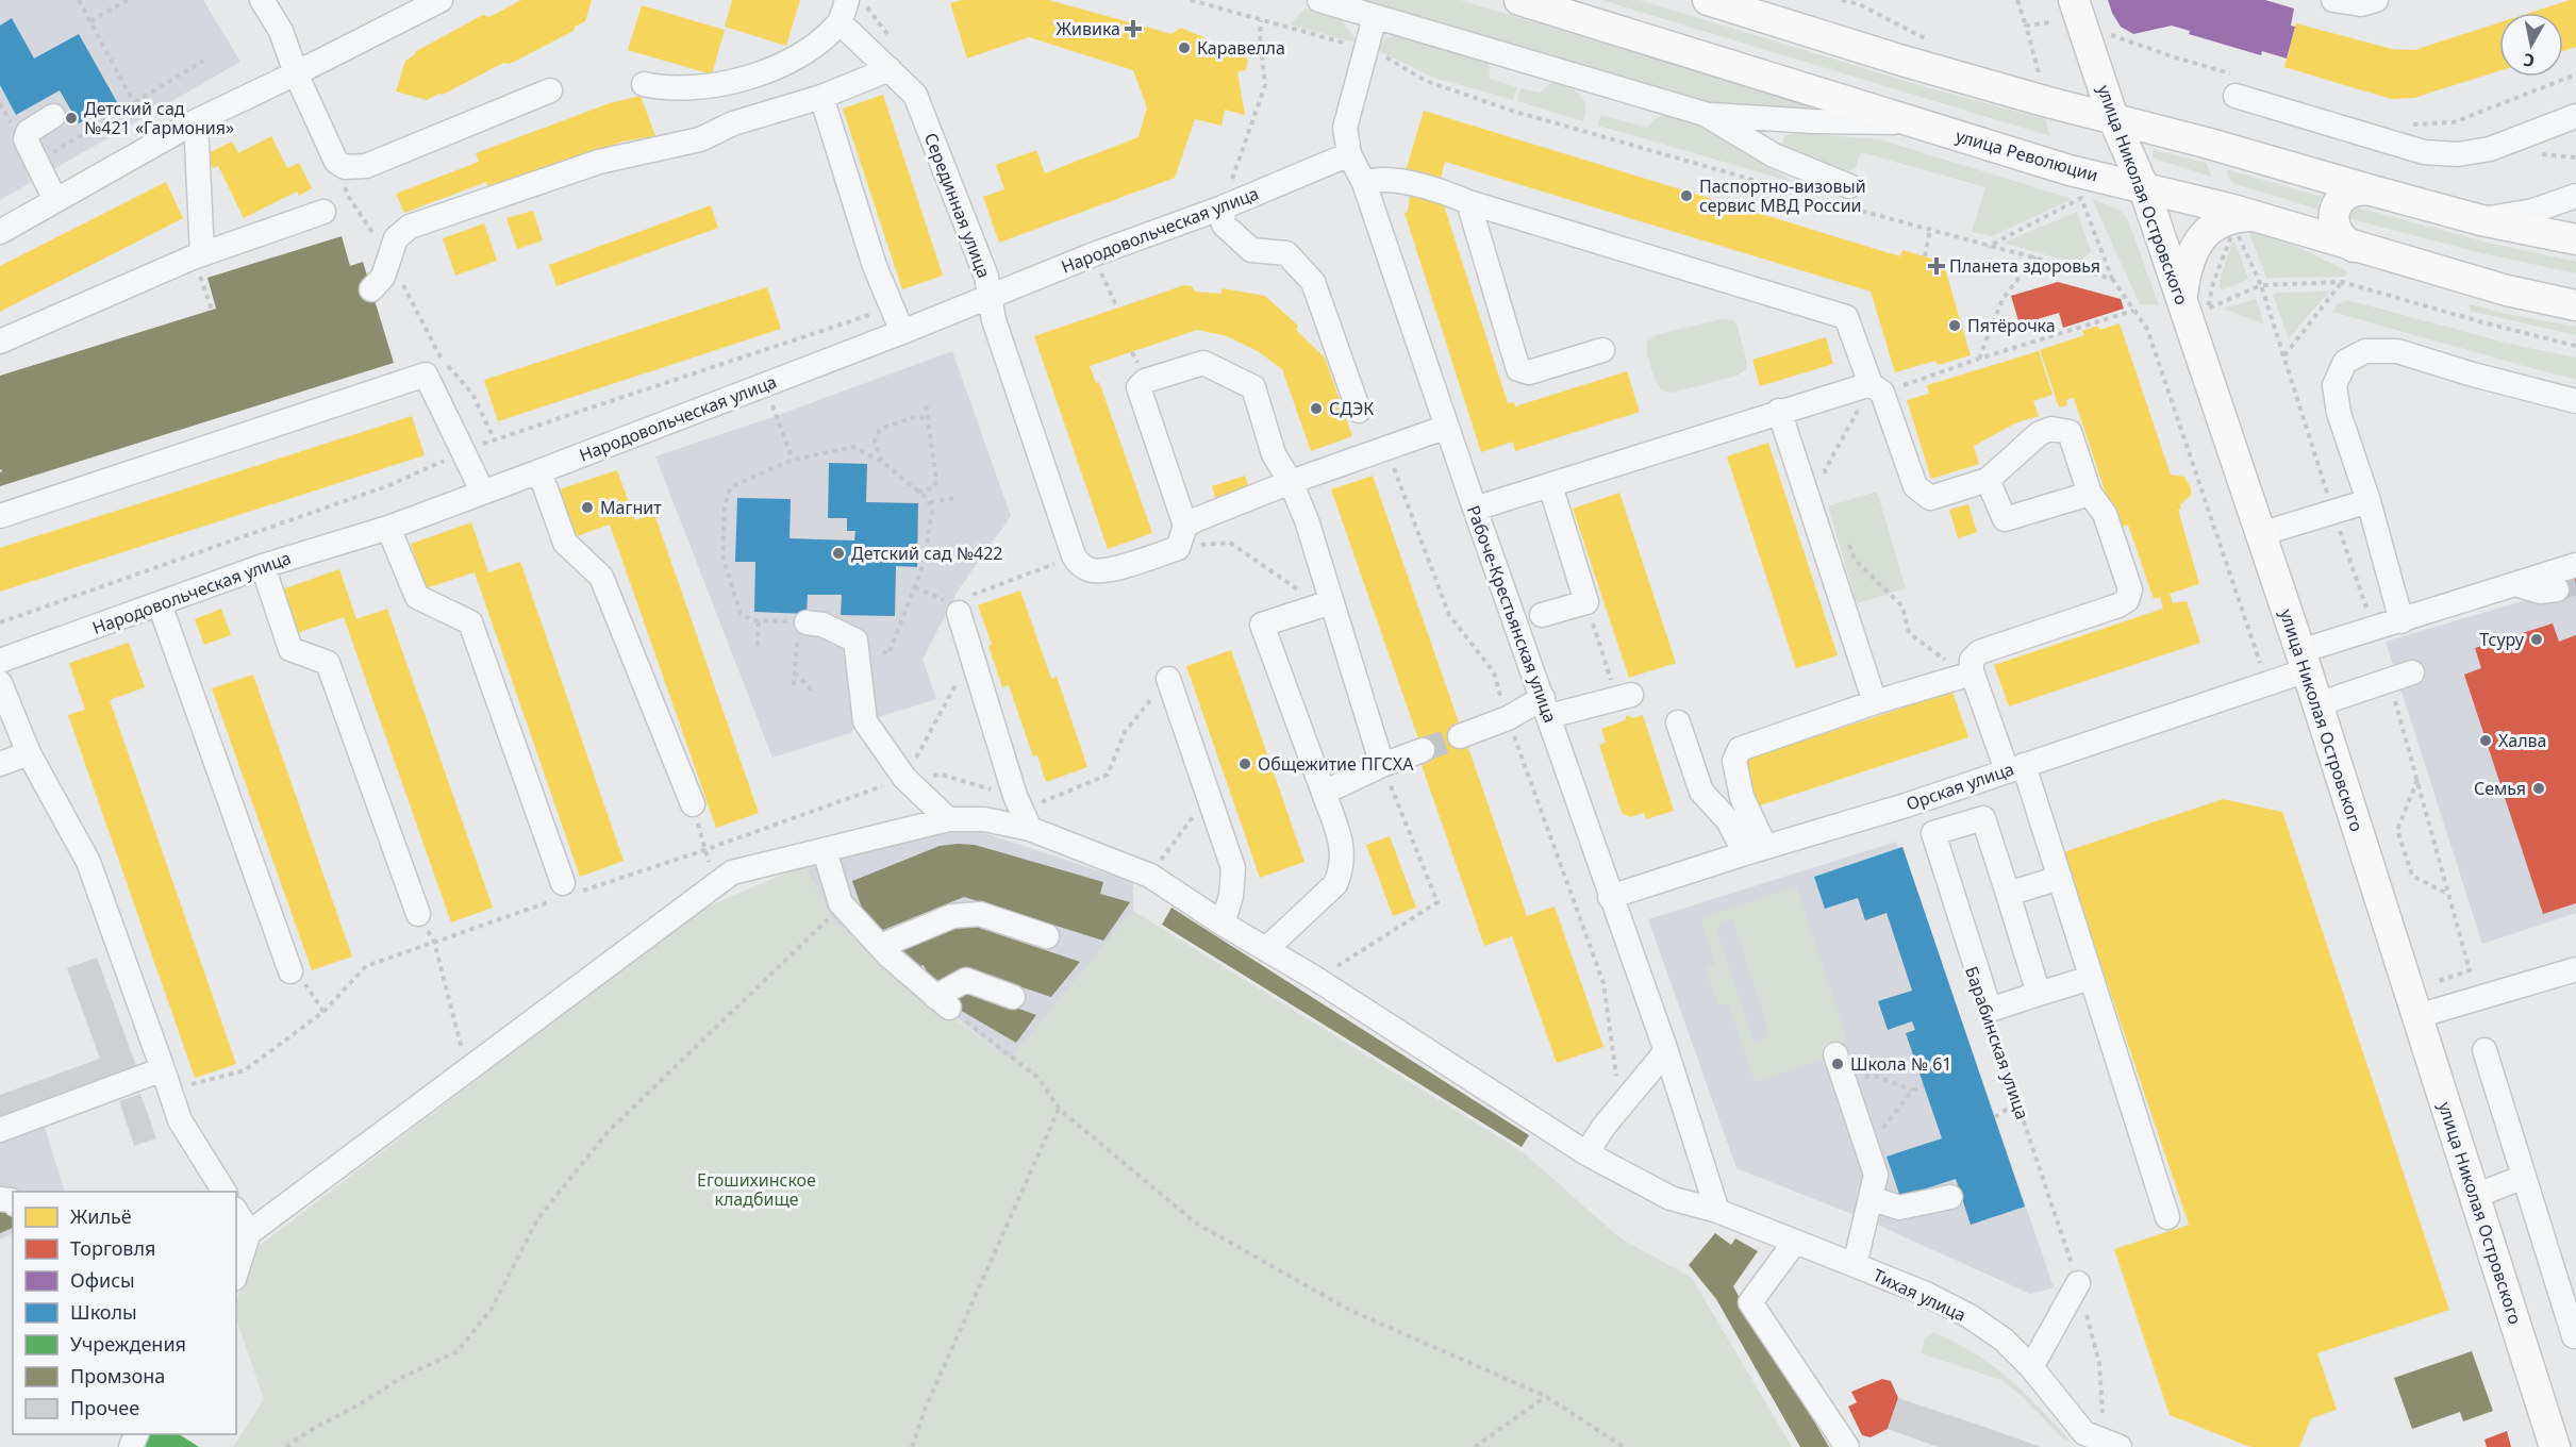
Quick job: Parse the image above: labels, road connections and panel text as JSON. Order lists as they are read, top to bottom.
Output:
{
  "streets": {
    "main road": ["улица Революции", "улица Николая Островского"],
    "street": [
      "Серединная улица",
      "Народовольческая улица",
      "Рабоче-Крестьянская улица",
      "Орская улица",
      "Тихая улица"
    ],
    "path": ["Барабинская улица"]
  },
  "crossings": [
    ["улица Революции", "улица Николая Островского"],
    ["улица Николая Островского", "Орская улица"],
    ["Серединная улица", "Народовольческая улица"],
    ["Народовольческая улица", "Рабоче-Крестьянская улица"],
    ["Рабоче-Крестьянская улица", "Орская улица"],
    ["Рабоче-Крестьянская улица", "Тихая улица"]
  ],
  "parks": ["Егошихинское кладбище"],
  "places": {
    "health": ["Живика", "Планета здоровья"],
    "other": [
      "Каравелла",
      "Детский сад №421 «Гармония»",
      "Паспортно-визовый сервис МВД России",
      "Пятёрочка",
      "СДЭК",
      "Магнит",
      "Детский сад №422",
      "Тсуру",
      "Халва",
      "Общежитие ПГСХА",
      "Семья",
      "Школа № 61"
    ]
  },
  "legend": [
    "Жильё",
    "Торговля",
    "Офисы",
    "Школы",
    "Учреждения",
    "Промзона",
    "Прочее"
  ],
  "north": "bottom"
}
